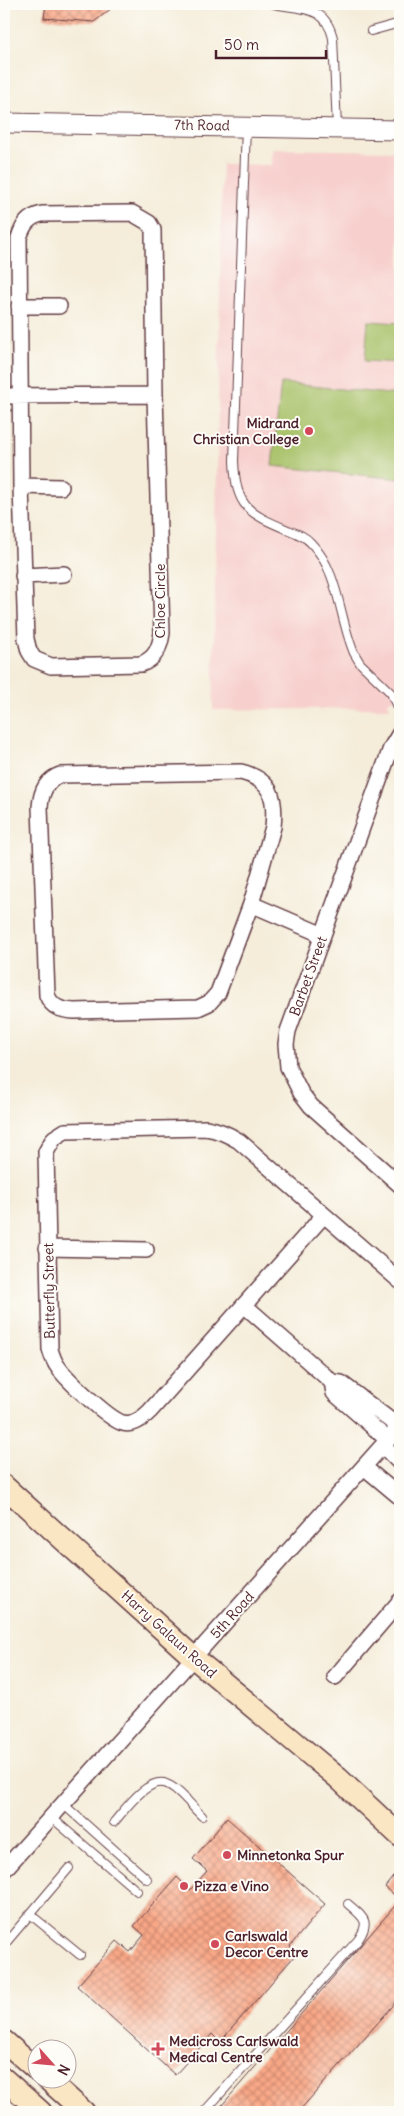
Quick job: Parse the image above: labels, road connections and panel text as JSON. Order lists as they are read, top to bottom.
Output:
{
  "streets": {
    "main road": ["Harry Galaun Road"],
    "street": [
      "7th Road",
      "Chloe Circle",
      "Barbet Street",
      "Butterfly Street",
      "5th Road"
    ]
  },
  "crossings": [
    ["5th Road", "Harry Galaun Road"]
  ],
  "places": {
    "other": [
      "Midrand Christian College",
      "Minnetonka Spur",
      "Pizza e Vino",
      "Carlswald Decor Centre"
    ],
    "health": ["Medicross Carlswald Medical Centre"]
  },
  "scale_bar": "50 m",
  "north": "bottom right"
}
